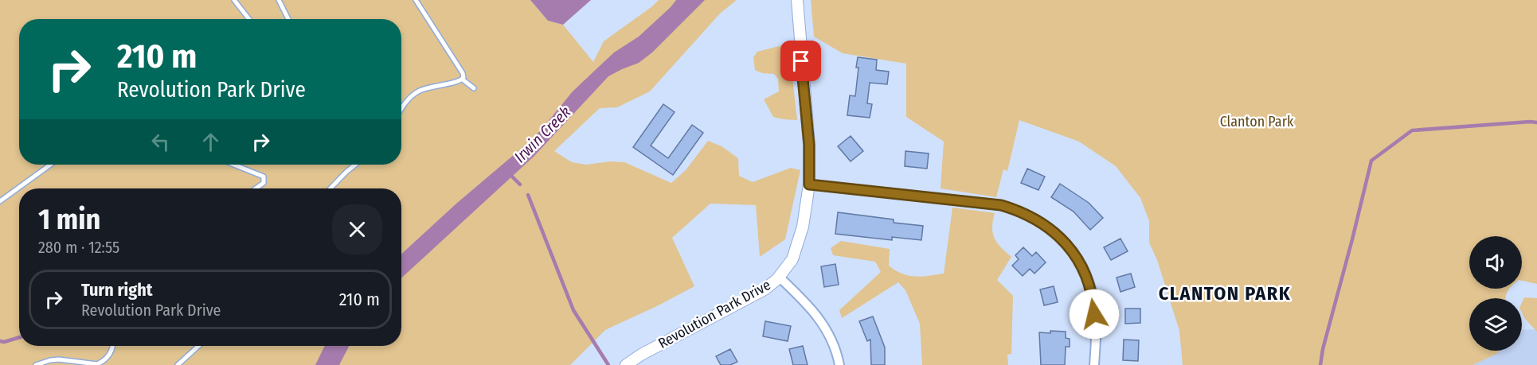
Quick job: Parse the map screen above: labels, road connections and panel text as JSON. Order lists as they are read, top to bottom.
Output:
{
  "streets": {
    "street": ["Revolution Park Drive"]
  },
  "districts": ["CLANTON PARK"],
  "water": ["Irwin Creek"],
  "parks": ["Clanton Park"],
  "page": {
    "turn": ["210 m", "Revolution Park Drive"],
    "heading": ["1 min", "280 m · 12:55"],
    "list": [
      {
        "name": "Turn right",
        "note": "Revolution Park Drive",
        "value": "210 m"
      }
    ]
  }
}
